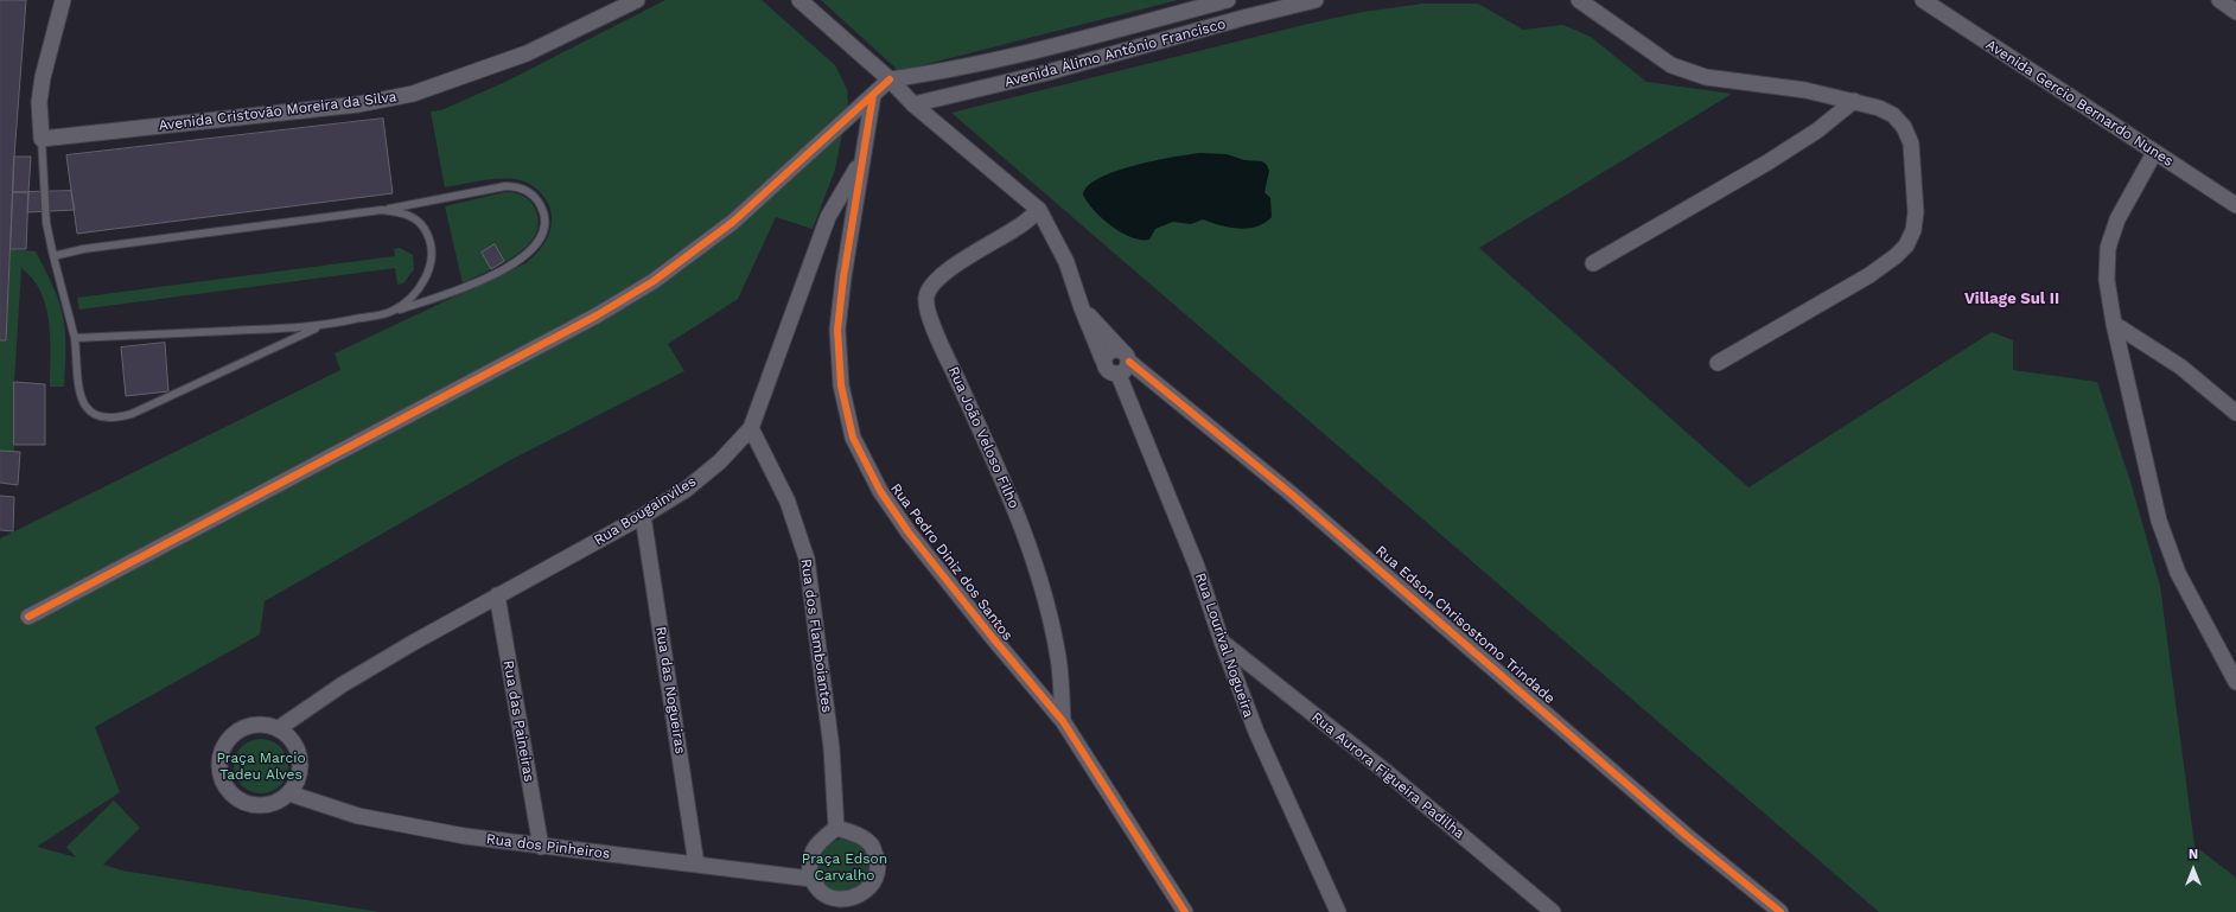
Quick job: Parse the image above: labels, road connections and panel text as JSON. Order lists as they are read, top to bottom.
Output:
{
  "streets": {
    "street": [
      "Avenida Álimo Antônio Francisco",
      "Avenida Gercio Bernardo Nunes",
      "Avenida Cristovão Moreira da Silva",
      "Rua João Veloso Filho",
      "Rua Bougainviles",
      "Rua Pedro Diniz dos Santos",
      "Rua Edson Chrisostomo Trindade",
      "Rua dos Flamboiantes",
      "Rua Lourival Nogueira",
      "Rua das Nogueiras",
      "Rua das Paineiras",
      "Rua Aurora Figueira Padilha",
      "Rua dos Pinheiros"
    ]
  },
  "crossings": [
    ["Rua João Veloso Filho", "Rua Pedro Diniz dos Santos"],
    ["Rua Bougainviles", "Rua Pedro Diniz dos Santos"],
    ["Rua Bougainviles", "Rua dos Flamboiantes"],
    ["Rua Bougainviles", "Rua das Nogueiras"],
    ["Rua Bougainviles", "Rua das Paineiras"],
    ["Rua Bougainviles", "Rua dos Pinheiros"],
    ["Rua Edson Chrisostomo Trindade", "Rua Lourival Nogueira"],
    ["Rua dos Flamboiantes", "Rua dos Pinheiros"],
    ["Rua Lourival Nogueira", "Rua Aurora Figueira Padilha"],
    ["Rua das Nogueiras", "Rua dos Pinheiros"],
    ["Rua das Paineiras", "Rua dos Pinheiros"]
  ],
  "districts": ["Village Sul II"],
  "parks": ["Praça Marcio Tadeu Alves", "Praça Edson Carvalho"],
  "north": "top"
}
